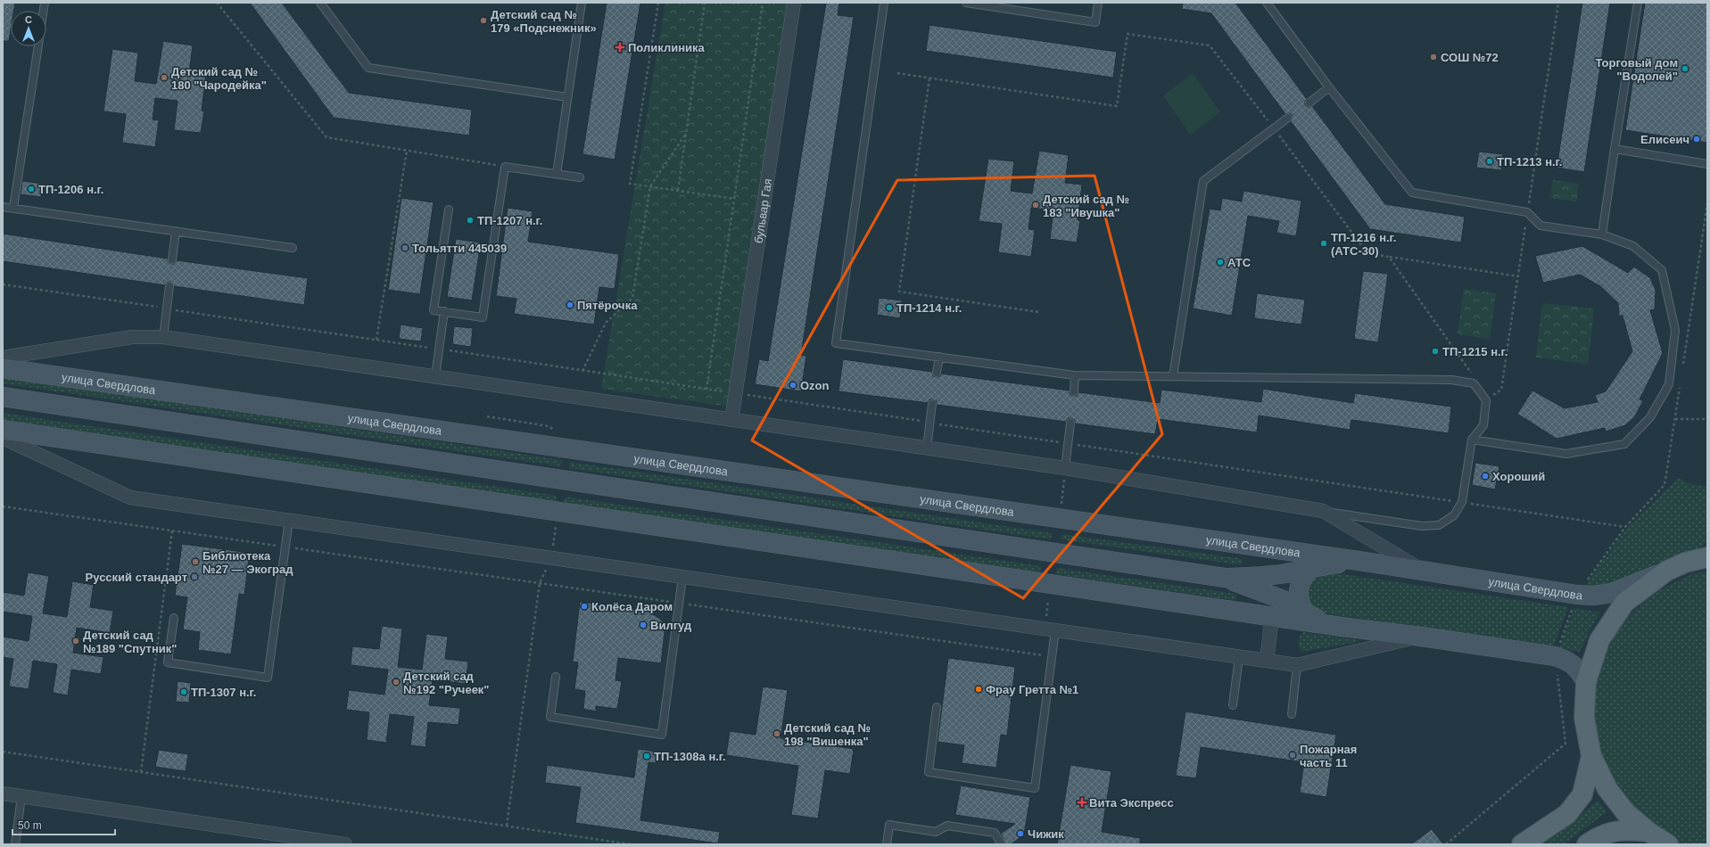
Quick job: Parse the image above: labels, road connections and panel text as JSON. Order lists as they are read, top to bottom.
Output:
{
  "streets": {
    "main road": ["улица Свердлова"],
    "street": ["бульвар Гая"]
  },
  "places": {
    "other": [
      "Детский сад № 179 «Подснежник»",
      "СОШ №72",
      "Торговый дом \"Водолей\"",
      "Детский сад № 180 \"Чародейка\"",
      "Елисеич",
      "ТП-1213 н.г.",
      "ТП-1206 н.г.",
      "Детский сад № 183 \"Ивушка\"",
      "ТП-1207 н.г.",
      "ТП-1216 н.г. (АТС-30)",
      "Тольятти 445039",
      "АТС",
      "Пятёрочка",
      "ТП-1214 н.г.",
      "ТП-1215 н.г.",
      "Ozon",
      "Хороший",
      "Библиотека №27 — Экоград",
      "Русский стандарт",
      "Колёса Даром",
      "Вилгуд",
      "Детский сад №189 \"Спутник\"",
      "Детский сад №192 \"Ручеек\"",
      "Фрау Гретта №1",
      "ТП-1307 н.г.",
      "Детский сад № 198 \"Вишенка\"",
      "Пожарная часть 11",
      "ТП-1308а н.г.",
      "Чижик"
    ],
    "health": ["Поликлиника", "Вита Экспресс"]
  },
  "scale_bar": "50 m",
  "north": "top"
}
